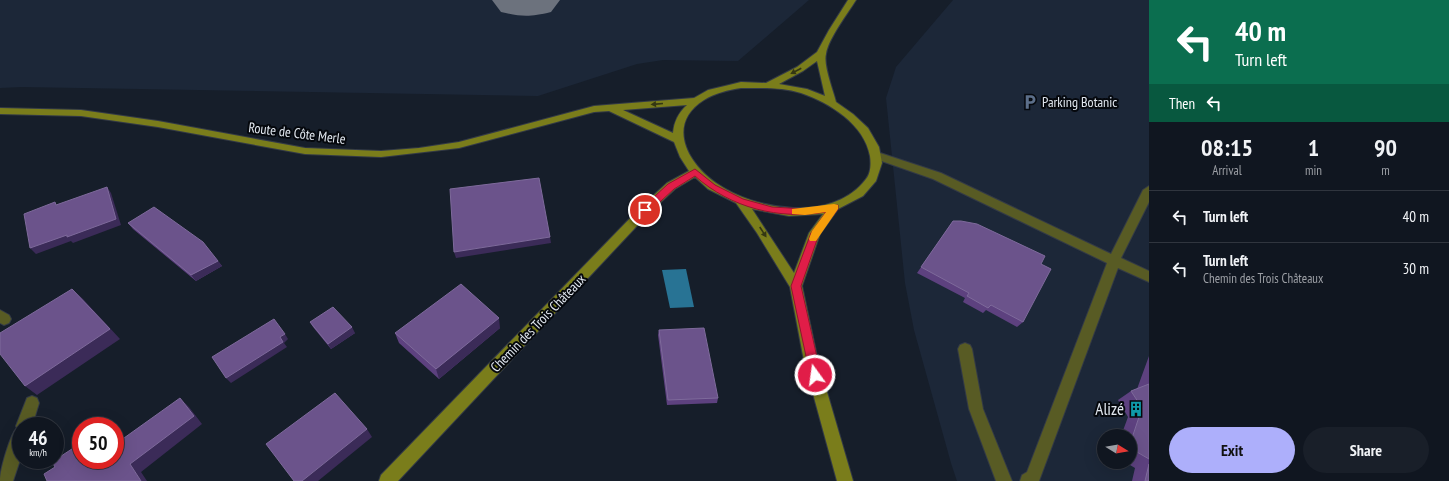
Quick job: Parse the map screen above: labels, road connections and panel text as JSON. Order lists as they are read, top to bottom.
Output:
{
  "streets": {
    "main road": ["Route de Côte Merle", "Chemin des Trois Châteaux"]
  },
  "places": {
    "parking": ["Parking Botanic"],
    "building": ["Alizé"]
  },
  "north": "right",
  "page": {
    "turn": ["40 m", "Turn left"],
    "then": "Then",
    "eta": [
      "08:15",
      "Arrival",
      "1",
      "min",
      "90",
      "m"
    ],
    "list": [
      {
        "name": "Turn left",
        "value": "40 m"
      },
      {
        "name": "Turn left",
        "note": "Chemin des Trois Châteaux",
        "value": "30 m"
      }
    ],
    "speed": "46 km/h",
    "limit": "50",
    "buttons": ["Exit", "Share"]
  }
}
